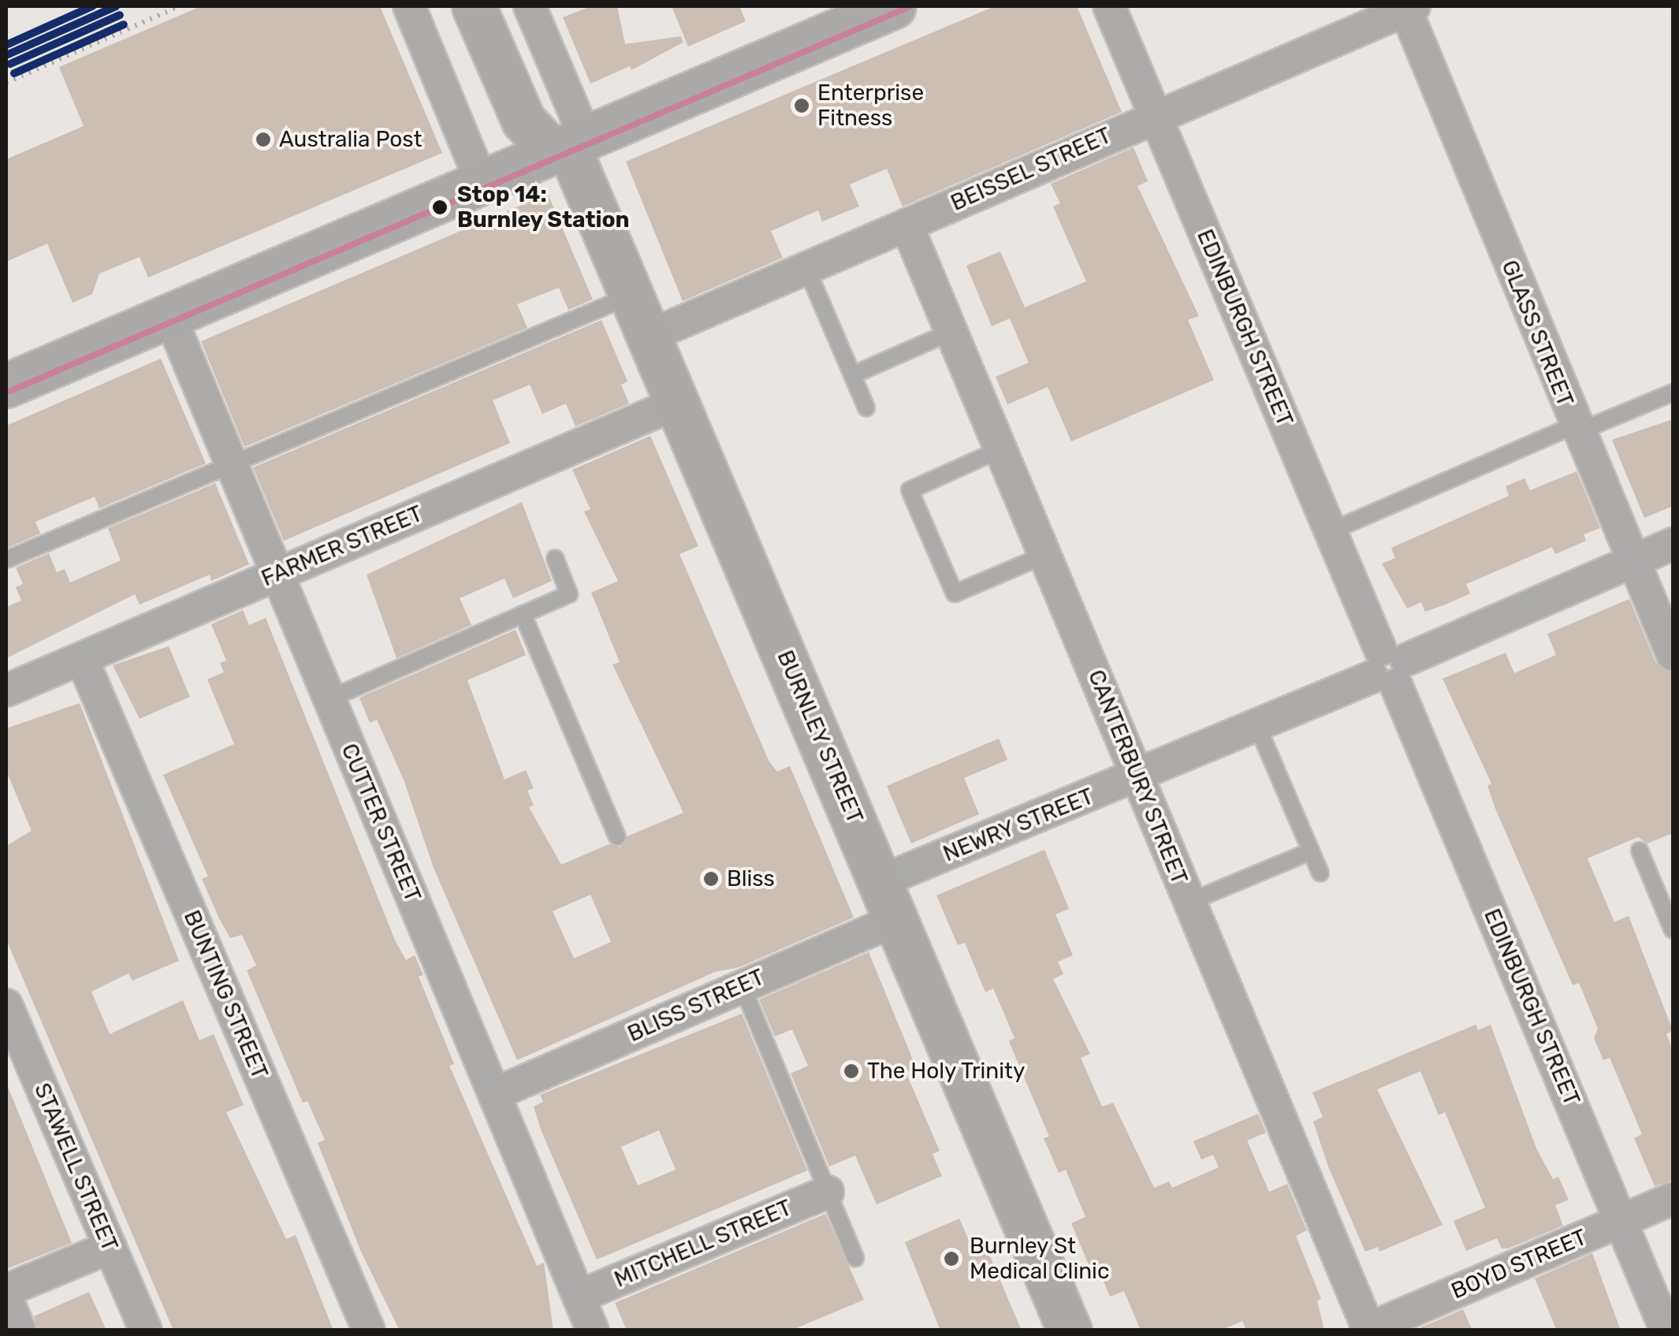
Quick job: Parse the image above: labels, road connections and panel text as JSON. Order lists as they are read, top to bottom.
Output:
{
  "streets": {
    "main road": ["BURNLEY STREET"],
    "street": [
      "BEISSEL STREET",
      "EDINBURGH STREET",
      "GLASS STREET",
      "FARMER STREET",
      "CANTERBURY STREET",
      "CUTTER STREET",
      "NEWRY STREET",
      "BUNTING STREET",
      "BLISS STREET",
      "STAWELL STREET",
      "MITCHELL STREET",
      "BOYD STREET"
    ]
  },
  "crossings": [
    ["BEISSEL STREET", "EDINBURGH STREET"],
    ["BEISSEL STREET", "GLASS STREET"],
    ["BEISSEL STREET", "BURNLEY STREET"],
    ["BEISSEL STREET", "CANTERBURY STREET"],
    ["EDINBURGH STREET", "NEWRY STREET"],
    ["EDINBURGH STREET", "BOYD STREET"],
    ["GLASS STREET", "NEWRY STREET"],
    ["FARMER STREET", "BURNLEY STREET"],
    ["FARMER STREET", "CUTTER STREET"],
    ["FARMER STREET", "BUNTING STREET"],
    ["BURNLEY STREET", "NEWRY STREET"],
    ["BURNLEY STREET", "BLISS STREET"],
    ["CANTERBURY STREET", "NEWRY STREET"],
    ["CANTERBURY STREET", "BOYD STREET"],
    ["CUTTER STREET", "BLISS STREET"],
    ["CUTTER STREET", "MITCHELL STREET"],
    ["NEWRY STREET", "BLISS STREET"]
  ],
  "places": [
    "Enterprise Fitness",
    "Australia Post",
    "Stop 14: Burnley Station",
    "Bliss",
    "The Holy Trinity",
    "Burnley St Medical Clinic"
  ]
}
